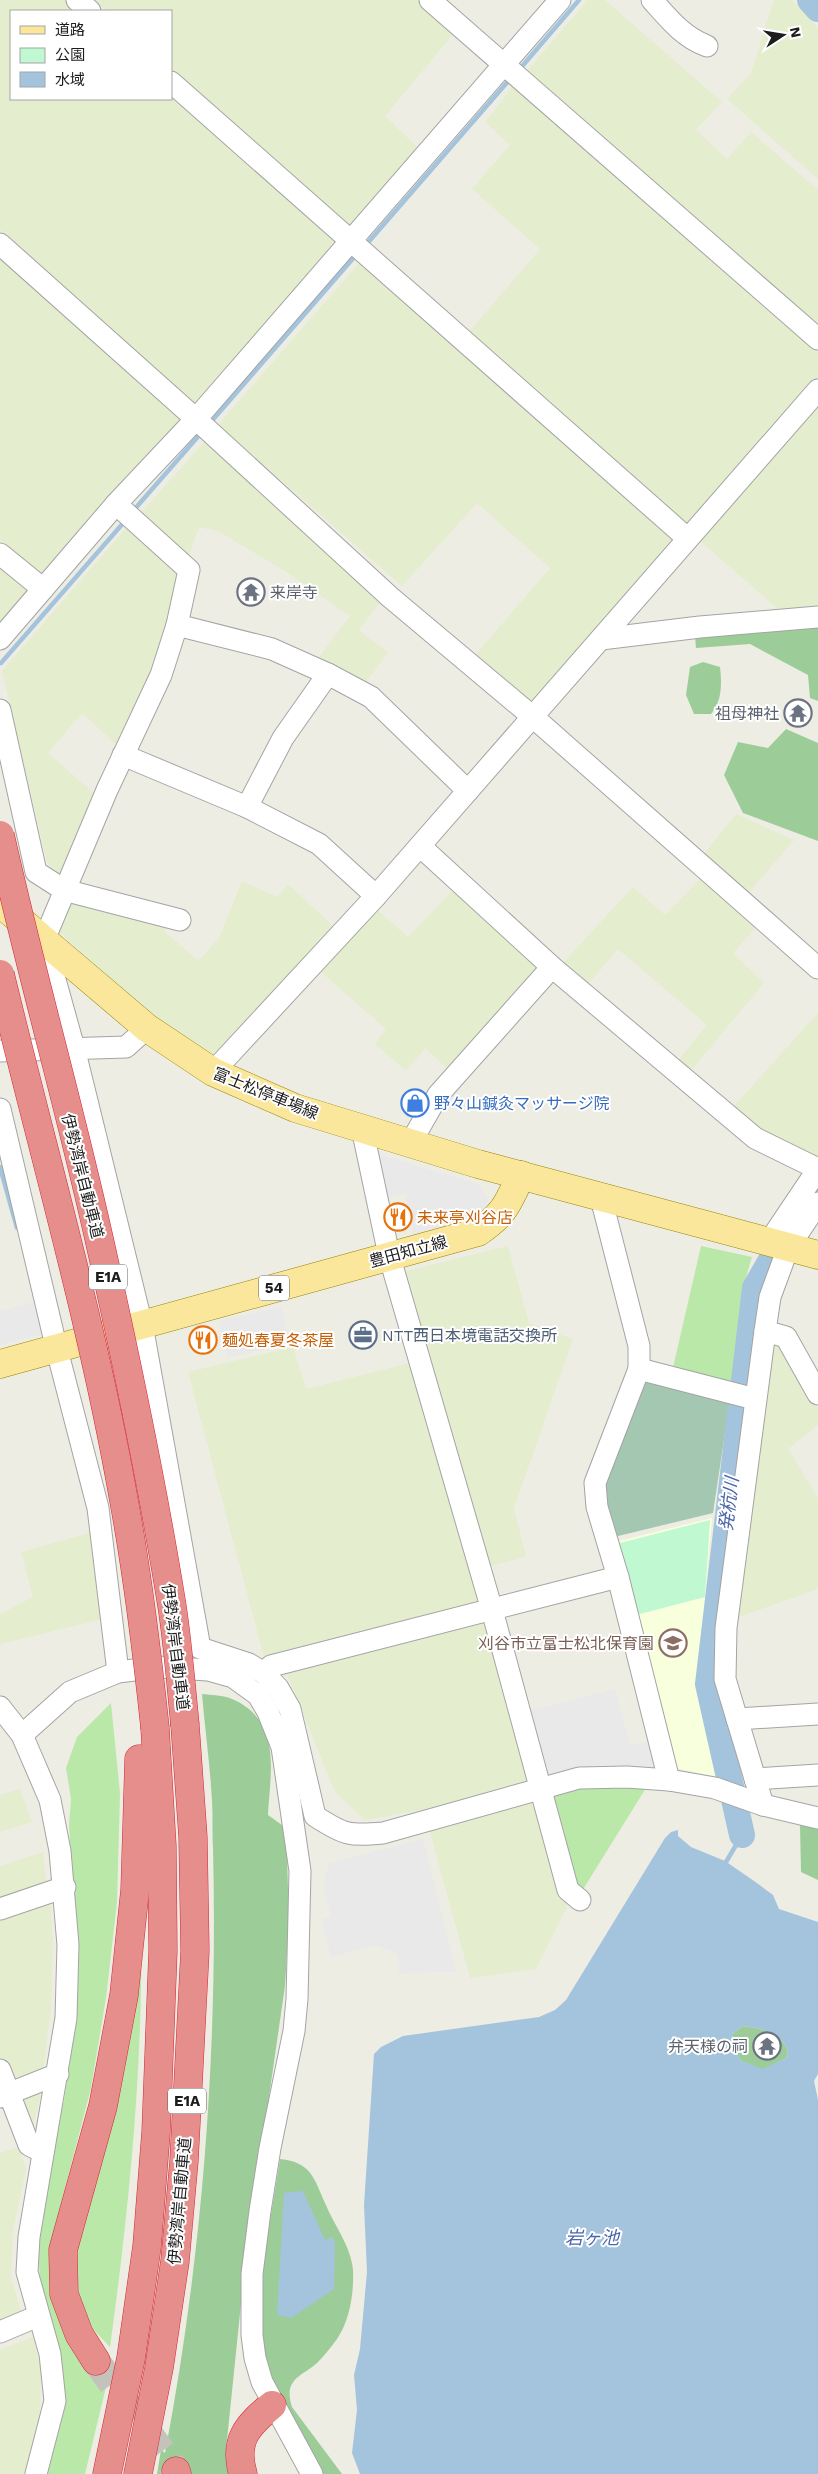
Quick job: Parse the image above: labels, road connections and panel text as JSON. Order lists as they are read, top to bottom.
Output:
{
  "streets": {
    "highway": ["伊勢湾岸自動車道", "E1A"],
    "main road": ["富士松停車場線", "豊田知立線", "54"]
  },
  "crossings": [
    ["富士松停車場線", "豊田知立線"]
  ],
  "water": ["発杭川", "岩ヶ池"],
  "places": {
    "temple": ["来岸寺", "祖母神社", "弁天様の祠"],
    "shop": ["野々山鍼灸マッサージ院"],
    "restaurant": ["未来亭刈谷店", "麺処春夏冬茶屋"],
    "office": ["NTT西日本境電話交換所"],
    "school or university": ["刈谷市立富士松北保育園"]
  },
  "legend": ["道路", "公園", "水域"],
  "north": "right"
}
